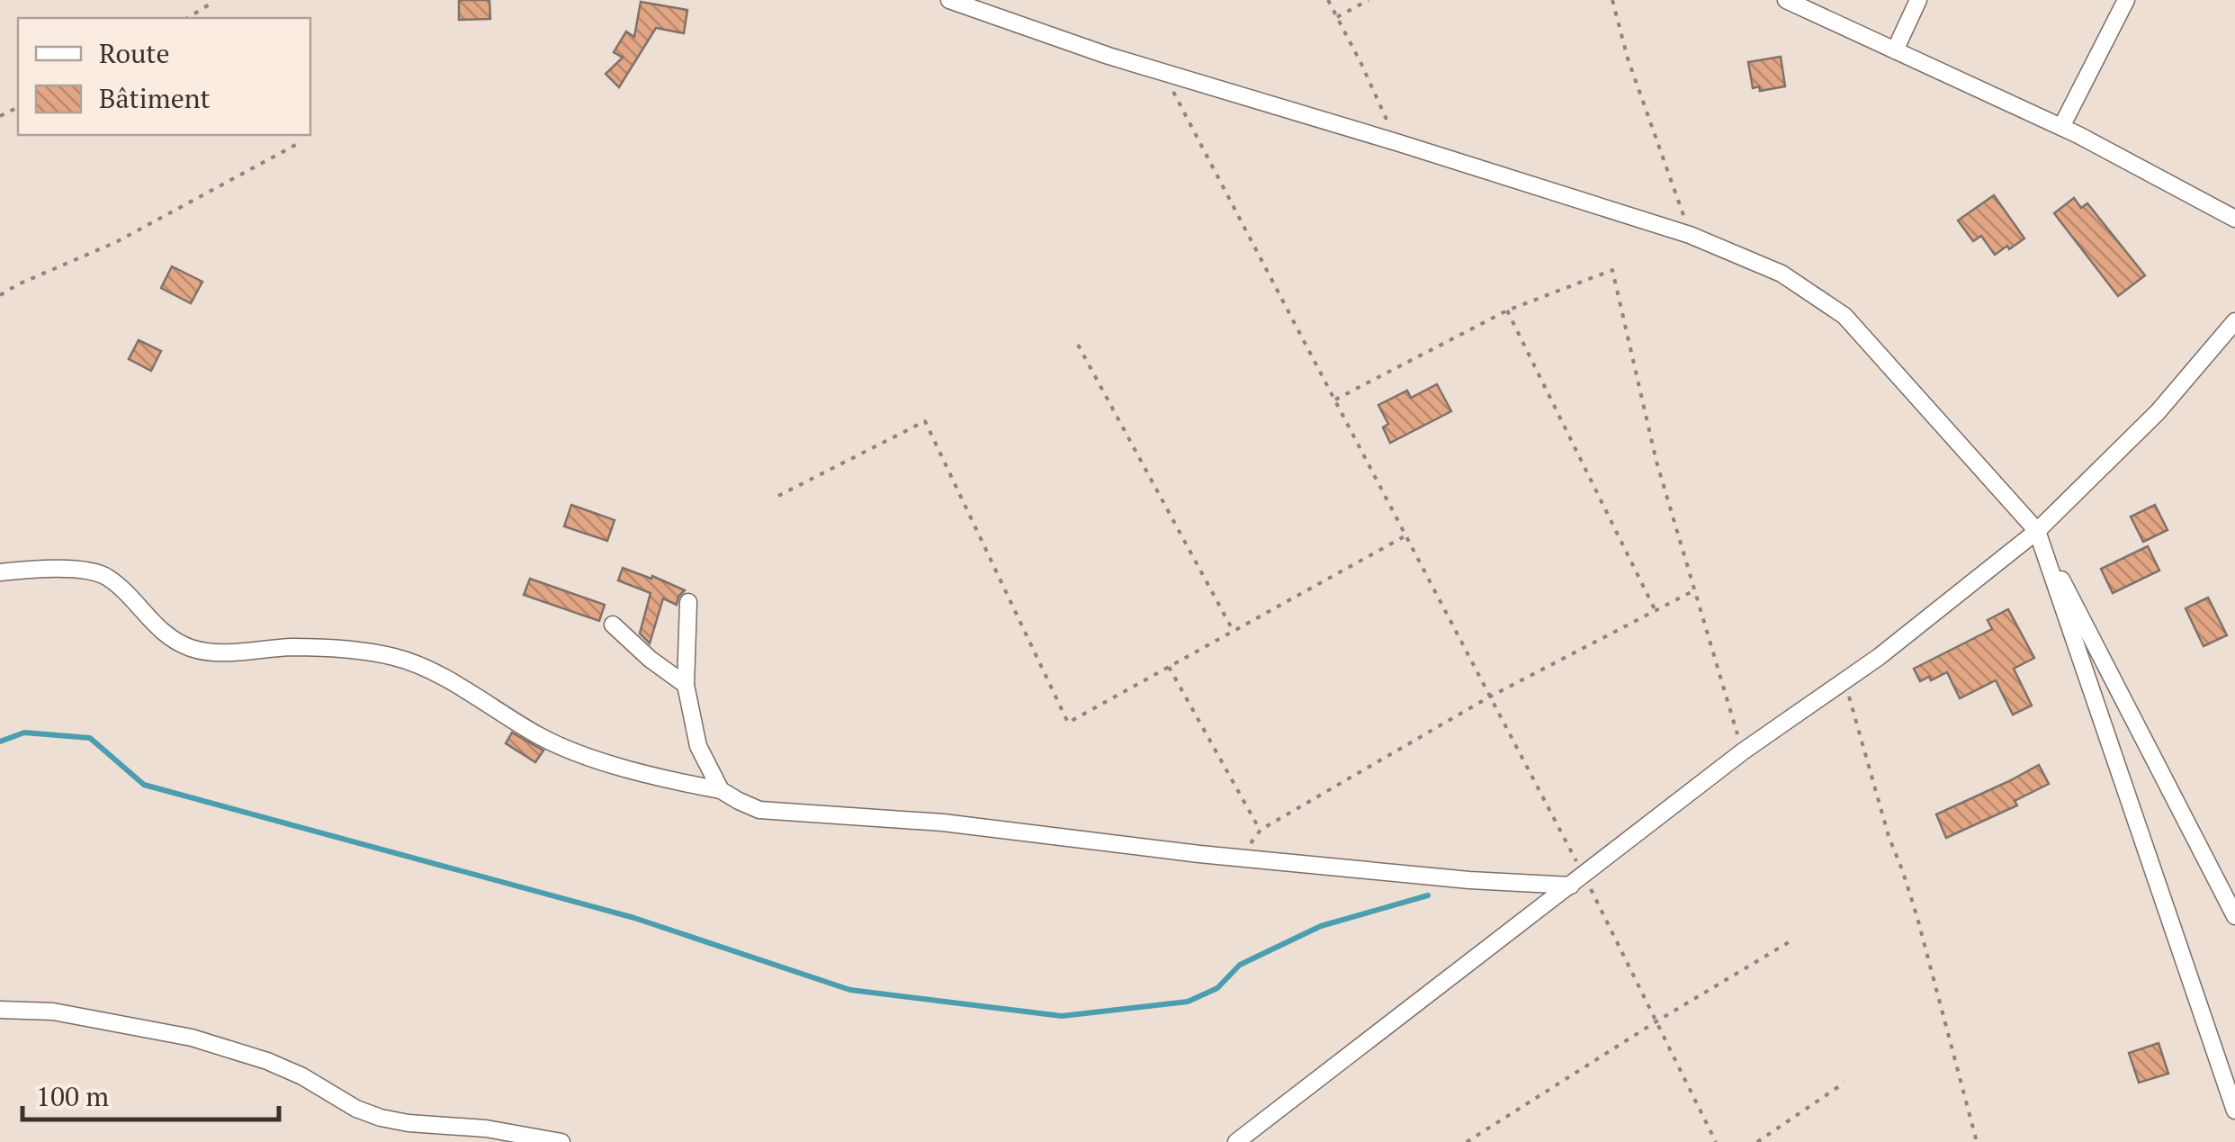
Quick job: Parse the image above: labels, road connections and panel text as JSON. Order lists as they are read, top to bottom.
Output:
{
  "legend": ["Route", "Bâtiment"],
  "scale_bar": "100 m"
}
